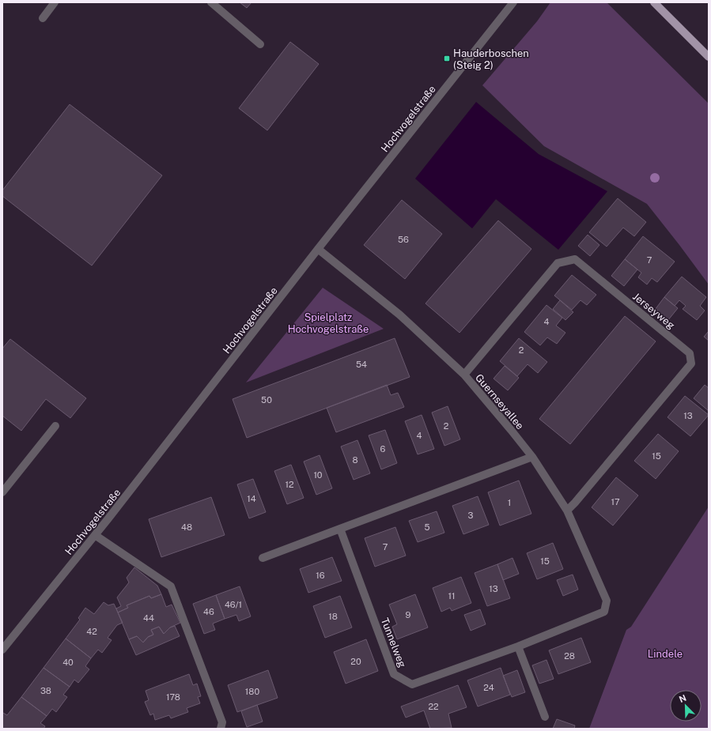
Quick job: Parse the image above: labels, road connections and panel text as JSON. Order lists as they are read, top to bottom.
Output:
{
  "streets": {
    "street": [
      "Hochvogelstraße",
      "Jerseyweg",
      "Guernseyallee",
      "Tunnelweg"
    ]
  },
  "crossings": [
    ["Hochvogelstraße", "Guernseyallee"],
    ["Jerseyweg", "Guernseyallee"],
    ["Guernseyallee", "Tunnelweg"]
  ],
  "parks": ["Spielplatz Hochvogelstraße", "Lindele"],
  "places": {
    "transit": ["Hauderboschen (Steig 2)"]
  },
  "house_numbers": [
    "56",
    "7",
    "4",
    "2",
    "54",
    "50",
    "13",
    "2",
    "4",
    "6",
    "15",
    "8",
    "10",
    "12",
    "14",
    "17",
    "1",
    "3",
    "48",
    "5",
    "7",
    "15",
    "16",
    "13",
    "11",
    "46/1",
    "46",
    "9",
    "18",
    "44",
    "42",
    "28",
    "20",
    "40",
    "24",
    "38",
    "180",
    "178",
    "22"
  ],
  "north": "top left"
}
